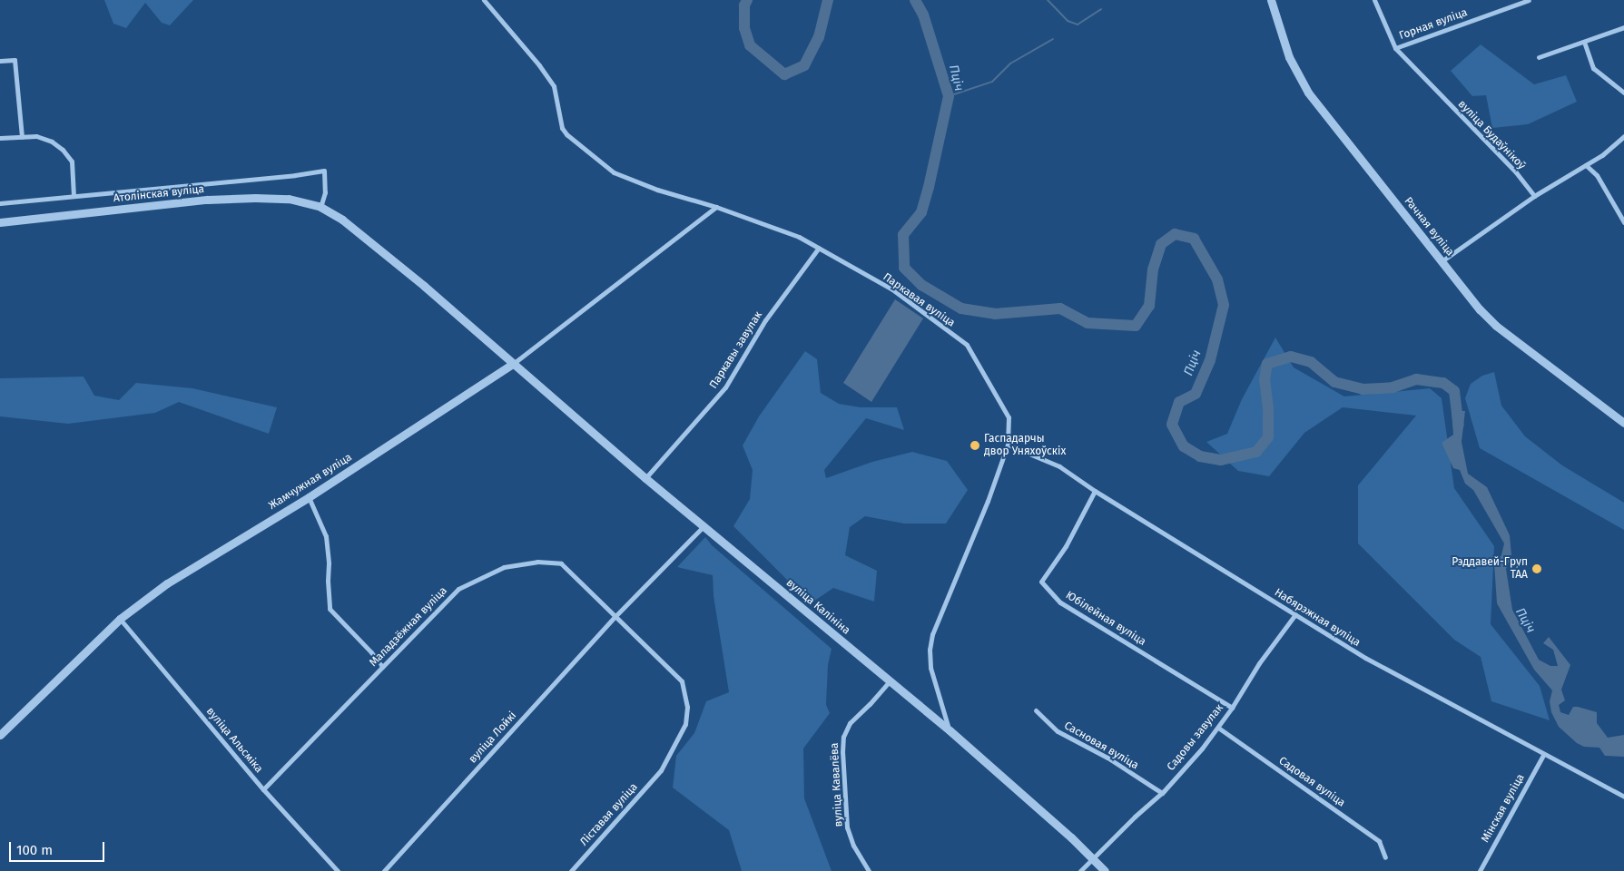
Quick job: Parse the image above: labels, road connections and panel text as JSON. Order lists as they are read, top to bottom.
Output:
{
  "streets": {
    "street": [
      "Горная вуліца",
      "вуліца Будаўнікоў",
      "Атолінская вуліца",
      "Рачная вуліца",
      "Паркавая вуліца",
      "Паркавы завулак",
      "Жамчужная вуліца",
      "вуліца Калініна",
      "Набярэжная вуліца",
      "Юбілейная вуліца",
      "Маладзёжная вуліца",
      "вуліца Лойкі",
      "Садовы завулак",
      "вуліца Альсміка",
      "Сасновая вуліца",
      "Садовая вуліца",
      "вуліца Кавалёва",
      "Мінская вуліца",
      "Ліставая вуліца"
    ]
  },
  "crossings": [
    ["Горная вуліца", "вуліца Будаўнікоў"],
    ["Атолінская вуліца", "Жамчужная вуліца"],
    ["Атолінская вуліца", "вуліца Калініна"],
    ["Паркавая вуліца", "Паркавы завулак"],
    ["Паркавая вуліца", "вуліца Калініна"],
    ["Паркавая вуліца", "Набярэжная вуліца"],
    ["Паркавы завулак", "вуліца Калініна"],
    ["Жамчужная вуліца", "вуліца Калініна"],
    ["Жамчужная вуліца", "вуліца Альсміка"],
    ["вуліца Калініна", "вуліца Лойкі"],
    ["вуліца Калініна", "Садовы завулак"],
    ["вуліца Калініна", "вуліца Кавалёва"],
    ["Набярэжная вуліца", "Юбілейная вуліца"],
    ["Набярэжная вуліца", "Садовы завулак"],
    ["Набярэжная вуліца", "Мінская вуліца"],
    ["Юбілейная вуліца", "Садовы завулак"],
    ["Маладзёжная вуліца", "вуліца Лойкі"],
    ["Маладзёжная вуліца", "вуліца Альсміка"],
    ["Маладзёжная вуліца", "Ліставая вуліца"],
    ["вуліца Лойкі", "Ліставая вуліца"],
    ["Садовы завулак", "Сасновая вуліца"],
    ["Садовы завулак", "Садовая вуліца"]
  ],
  "water": ["Пціч"],
  "places": ["Гаспадарчы двор Уняхоўскіх", "Рэддавей-Груп ТАА"],
  "scale_bar": "100 m"
}
